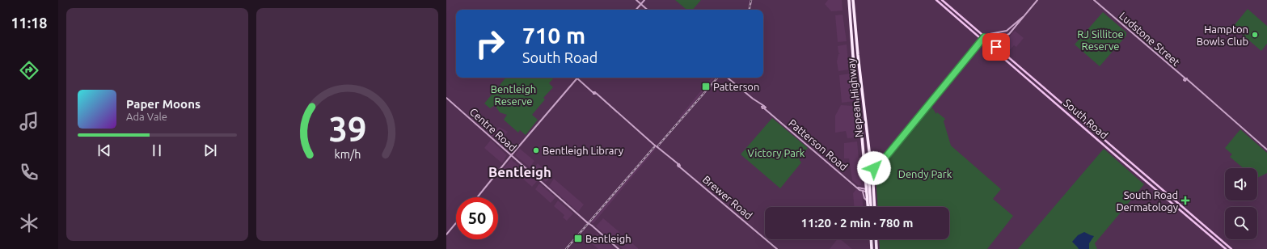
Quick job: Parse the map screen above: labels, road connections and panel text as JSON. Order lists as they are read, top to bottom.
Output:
{
  "streets": {
    "highway": ["Nepean Highway"],
    "main road": [
      "Ludstone Street",
      "South Road",
      "Centre Road",
      "Patterson Road",
      "Brewer Road"
    ]
  },
  "crossings": [
    ["Nepean Highway", "Patterson Road"]
  ],
  "districts": ["Bentleigh"],
  "parks": [
    "RJ Sillitoe Reserve",
    "Bentleigh Reserve",
    "Victory Park",
    "Dendy Park"
  ],
  "places": {
    "other": ["Hampton Bowls Club", "Bentleigh Library"],
    "transit": ["Patterson", "Bentleigh"],
    "health": ["South Road Dermatology"]
  },
  "page": {
    "tabs": "11:18",
    "turn": ["710 m", "South Road"],
    "song": ["Paper Moons", "Ada Vale"],
    "limit": "50",
    "trip": "11:20 · 2 min · 780 m",
    "gauge": ["39", "km/h"]
  }
}
